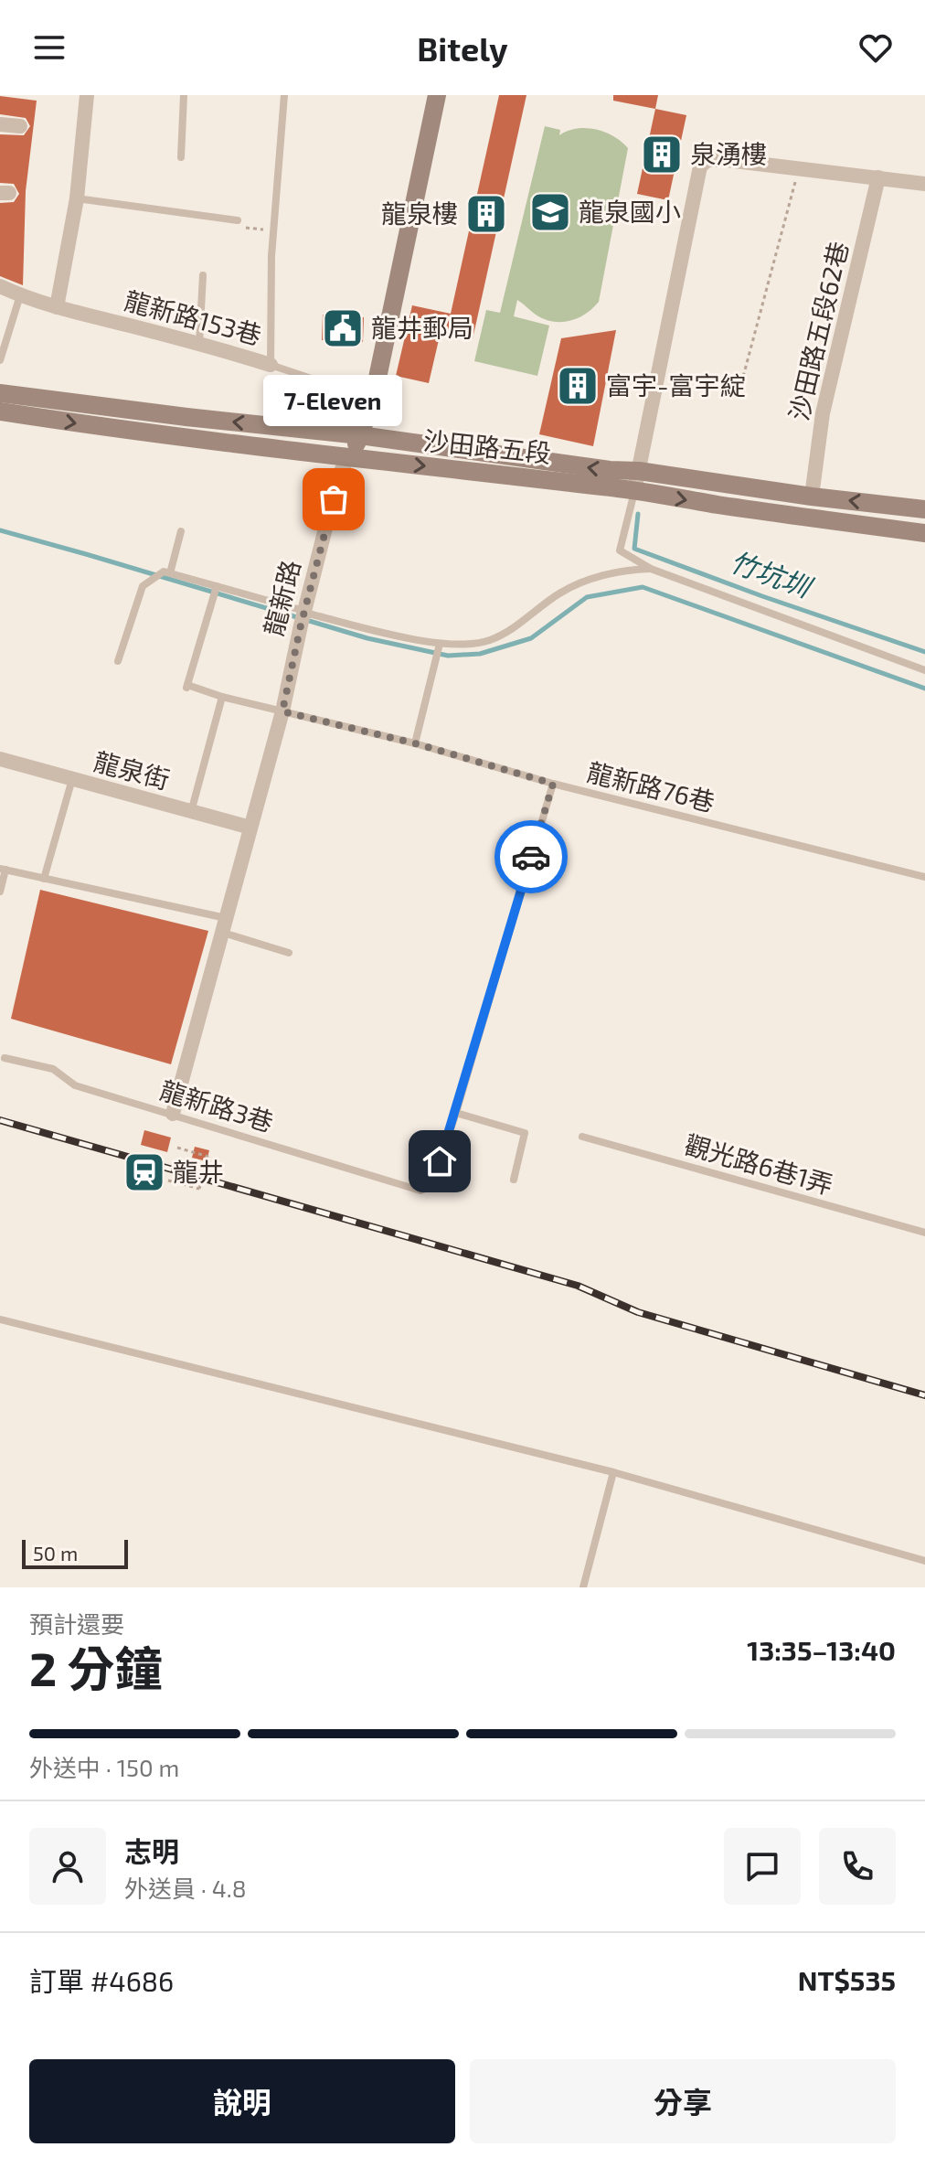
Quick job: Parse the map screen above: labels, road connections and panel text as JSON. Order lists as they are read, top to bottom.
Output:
{
  "streets": {
    "street": [
      "龍新路153巷",
      "沙田路五段62巷",
      "沙田路五段",
      "龍新路",
      "龍泉街"
    ],
    "lane": ["龍新路76巷", "龍新路3巷", "觀光路6巷1弄"]
  },
  "crossings": [
    ["龍新路153巷", "龍新路"],
    ["沙田路五段62巷", "沙田路五段"],
    ["沙田路五段", "龍新路"],
    ["龍新路", "龍泉街"],
    ["龍新路", "龍新路76巷"],
    ["龍新路", "龍新路3巷"]
  ],
  "water": ["竹坑圳"],
  "places": {
    "building": ["泉湧樓", "龍泉樓", "富宇-富宇綻"],
    "school or university": ["龍泉國小"],
    "public building": ["龍井郵局"],
    "other": ["7-Eleven"],
    "station": ["龍井"]
  },
  "scale_bar": "50 m",
  "page": {
    "header": "Bitely",
    "bubble": "7-Eleven",
    "scale": "50 m",
    "heading": ["2 分鐘", "預計還要", "13:35–13:40"],
    "panel": [
      "志明",
      "外送員 · 4.8",
      "訂單 #4686",
      "NT$535"
    ],
    "bar": "外送中 · 150 m",
    "buttons": ["說明", "分享"]
  }
}
